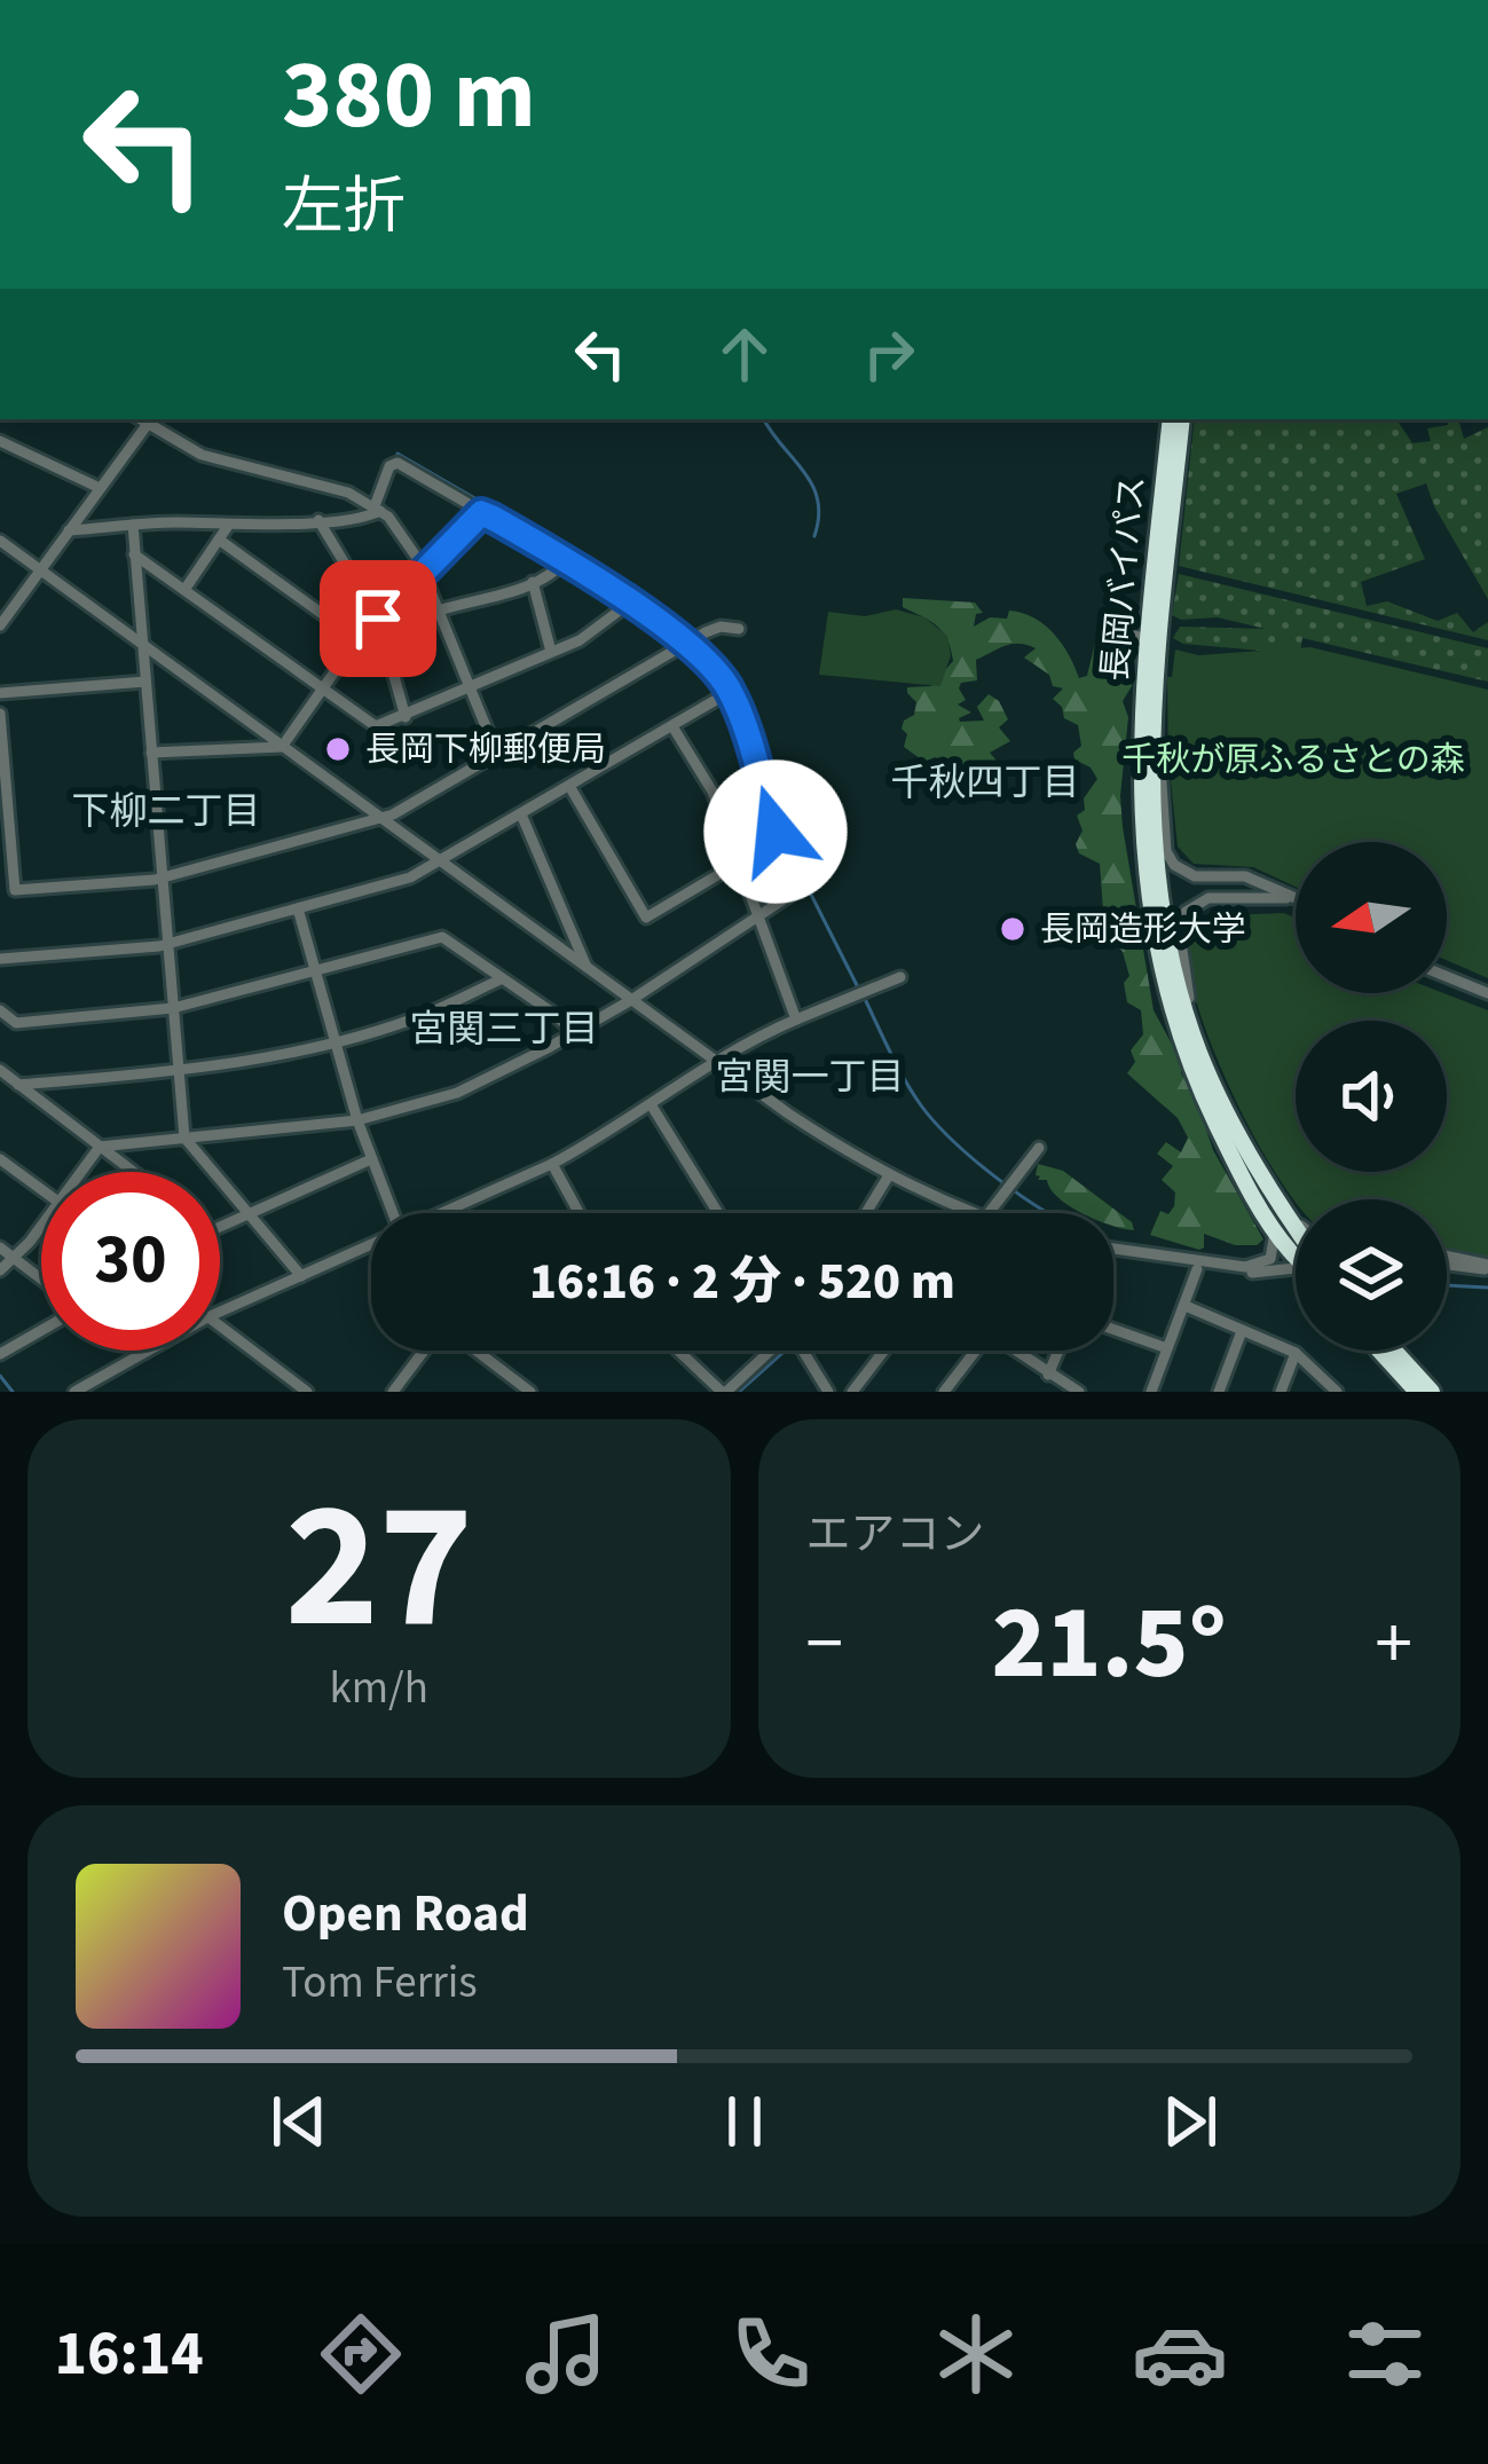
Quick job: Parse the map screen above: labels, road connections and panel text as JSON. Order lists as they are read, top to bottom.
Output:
{
  "streets": {
    "highway": ["長岡バイパス"]
  },
  "districts": [
    "千秋四丁目",
    "下柳二丁目",
    "宮関三丁目",
    "宮関一丁目"
  ],
  "parks": ["千秋が原ふるさとの森"],
  "places": ["長岡下柳郵便局", "長岡造形大学"],
  "north": "left",
  "page": {
    "turn": ["380 m", "左折"],
    "limit": "30",
    "trip": "16:16 · 2 分 · 520 m",
    "tile": [
      ["27", "km/h"],
      "エアコン"
    ],
    "heat": ["−", "21.5°", "+"],
    "song": ["Open Road", "Tom Ferris"],
    "tabs": "16:14"
  }
}
